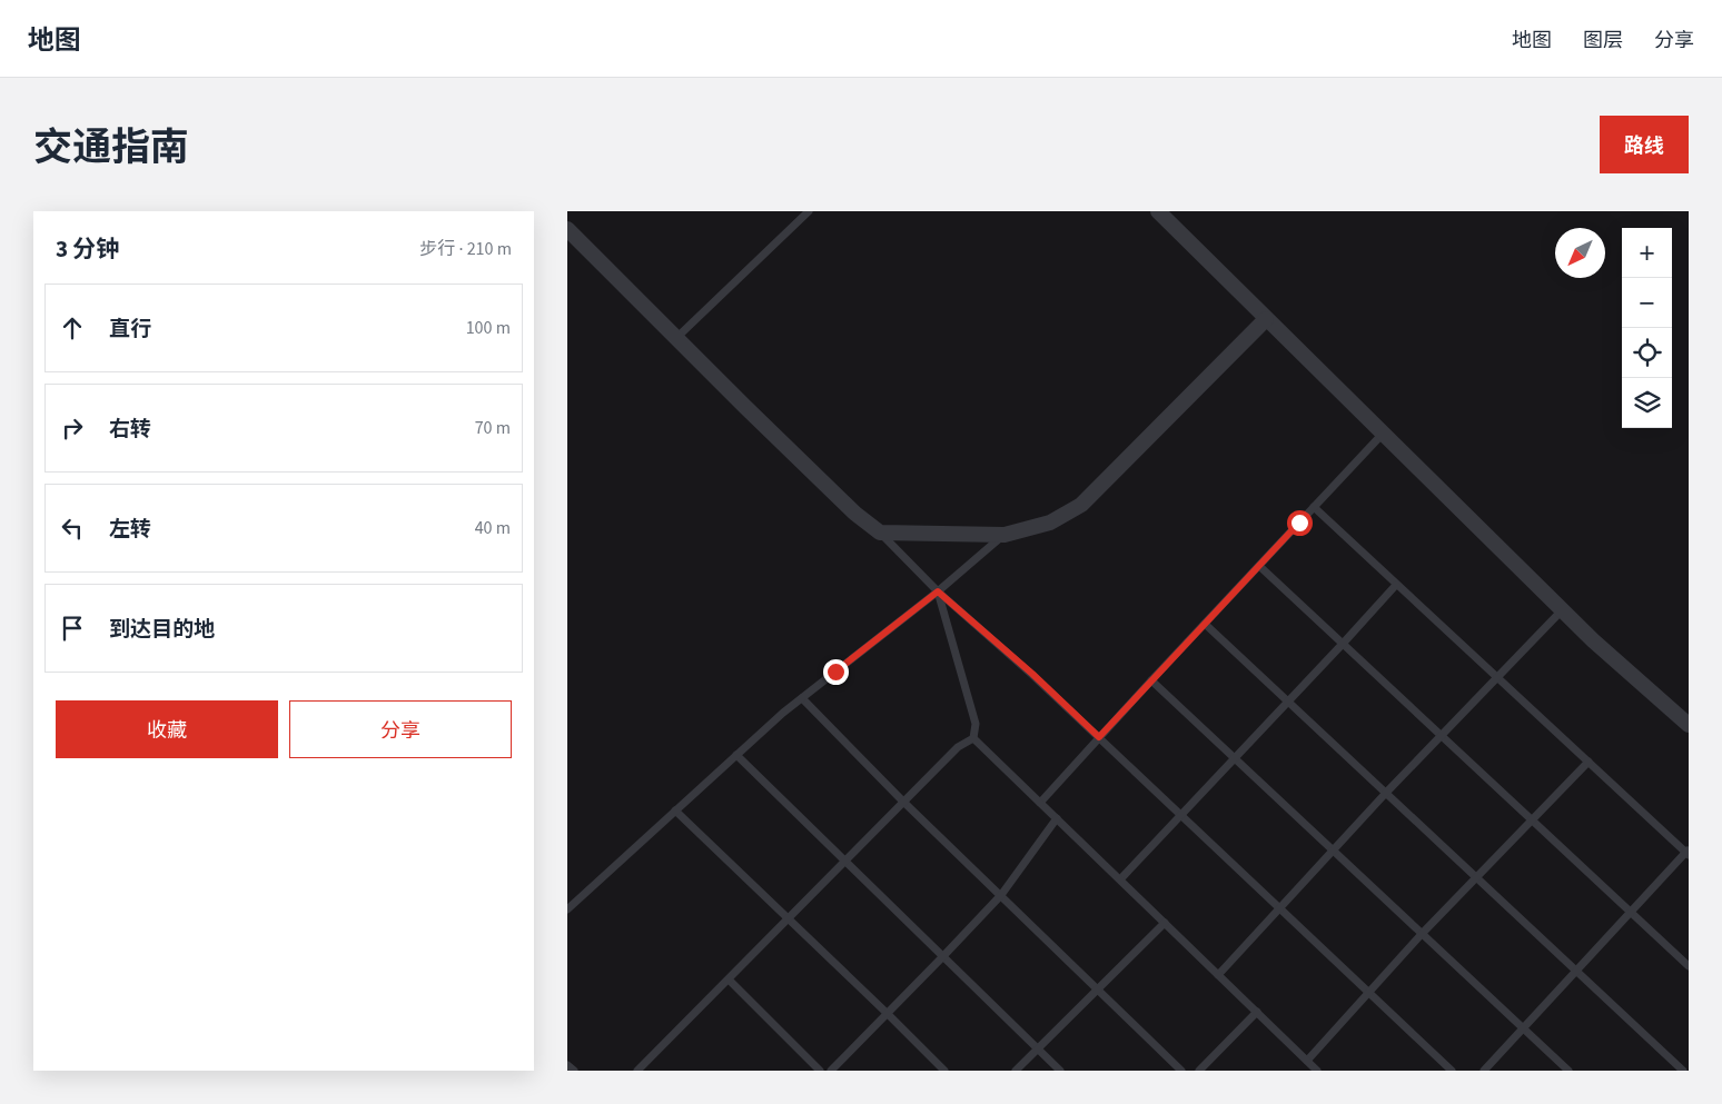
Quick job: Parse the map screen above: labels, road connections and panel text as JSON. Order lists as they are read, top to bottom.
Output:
{
  "north": "bottom left",
  "page": {
    "header": "地图",
    "nav": ["地图", "图层", "分享"],
    "title": "交通指南",
    "buttons": [
      "路线",
      ["收藏", "分享"]
    ],
    "heading": ["3 分钟", "步行 · 210 m"],
    "map_buttons": ["+", "−"],
    "list": [
      ["直行", "100 m"],
      ["右转", "70 m"],
      ["左转", "40 m"],
      "到达目的地"
    ]
  }
}
